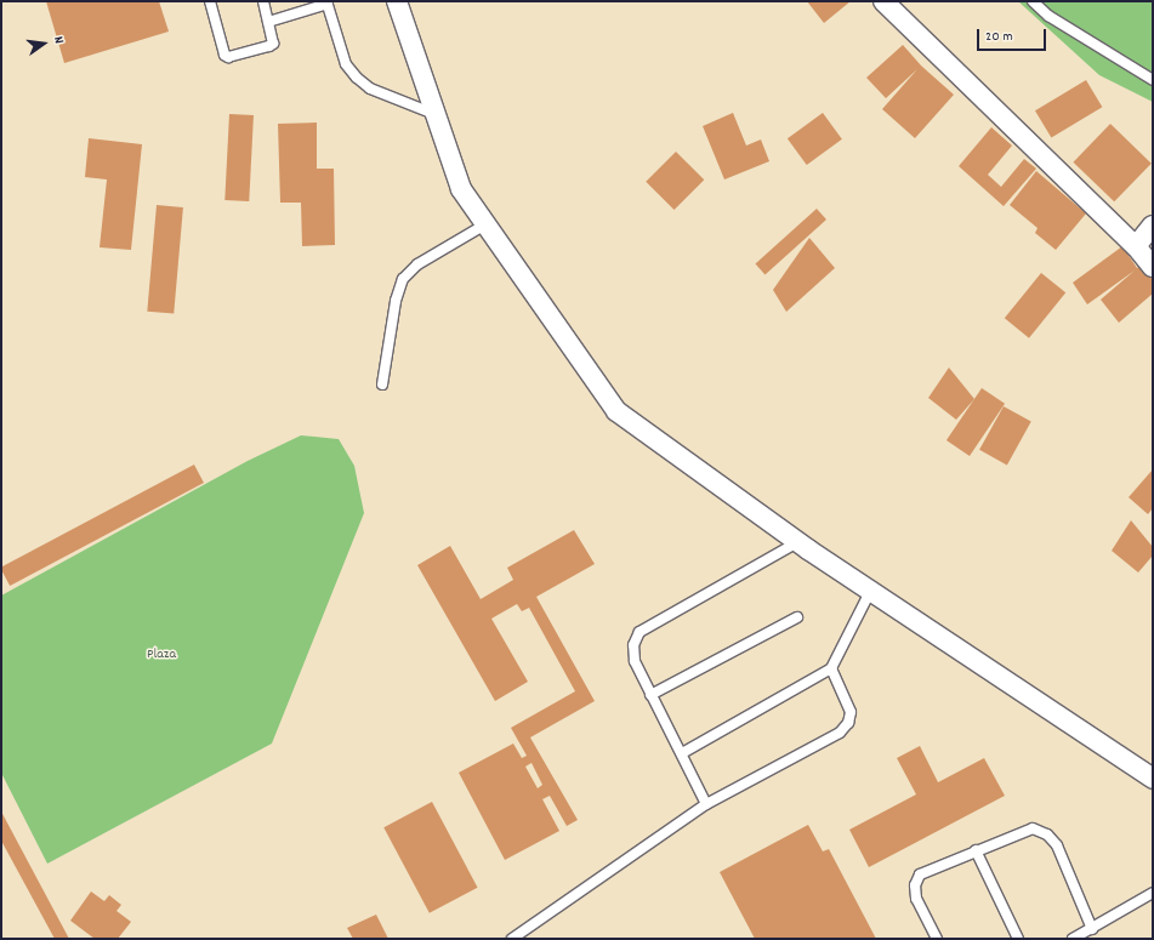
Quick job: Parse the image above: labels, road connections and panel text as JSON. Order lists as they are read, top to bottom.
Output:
{
  "parks": ["Plaza"],
  "scale_bar": "20 m",
  "north": "right"
}
